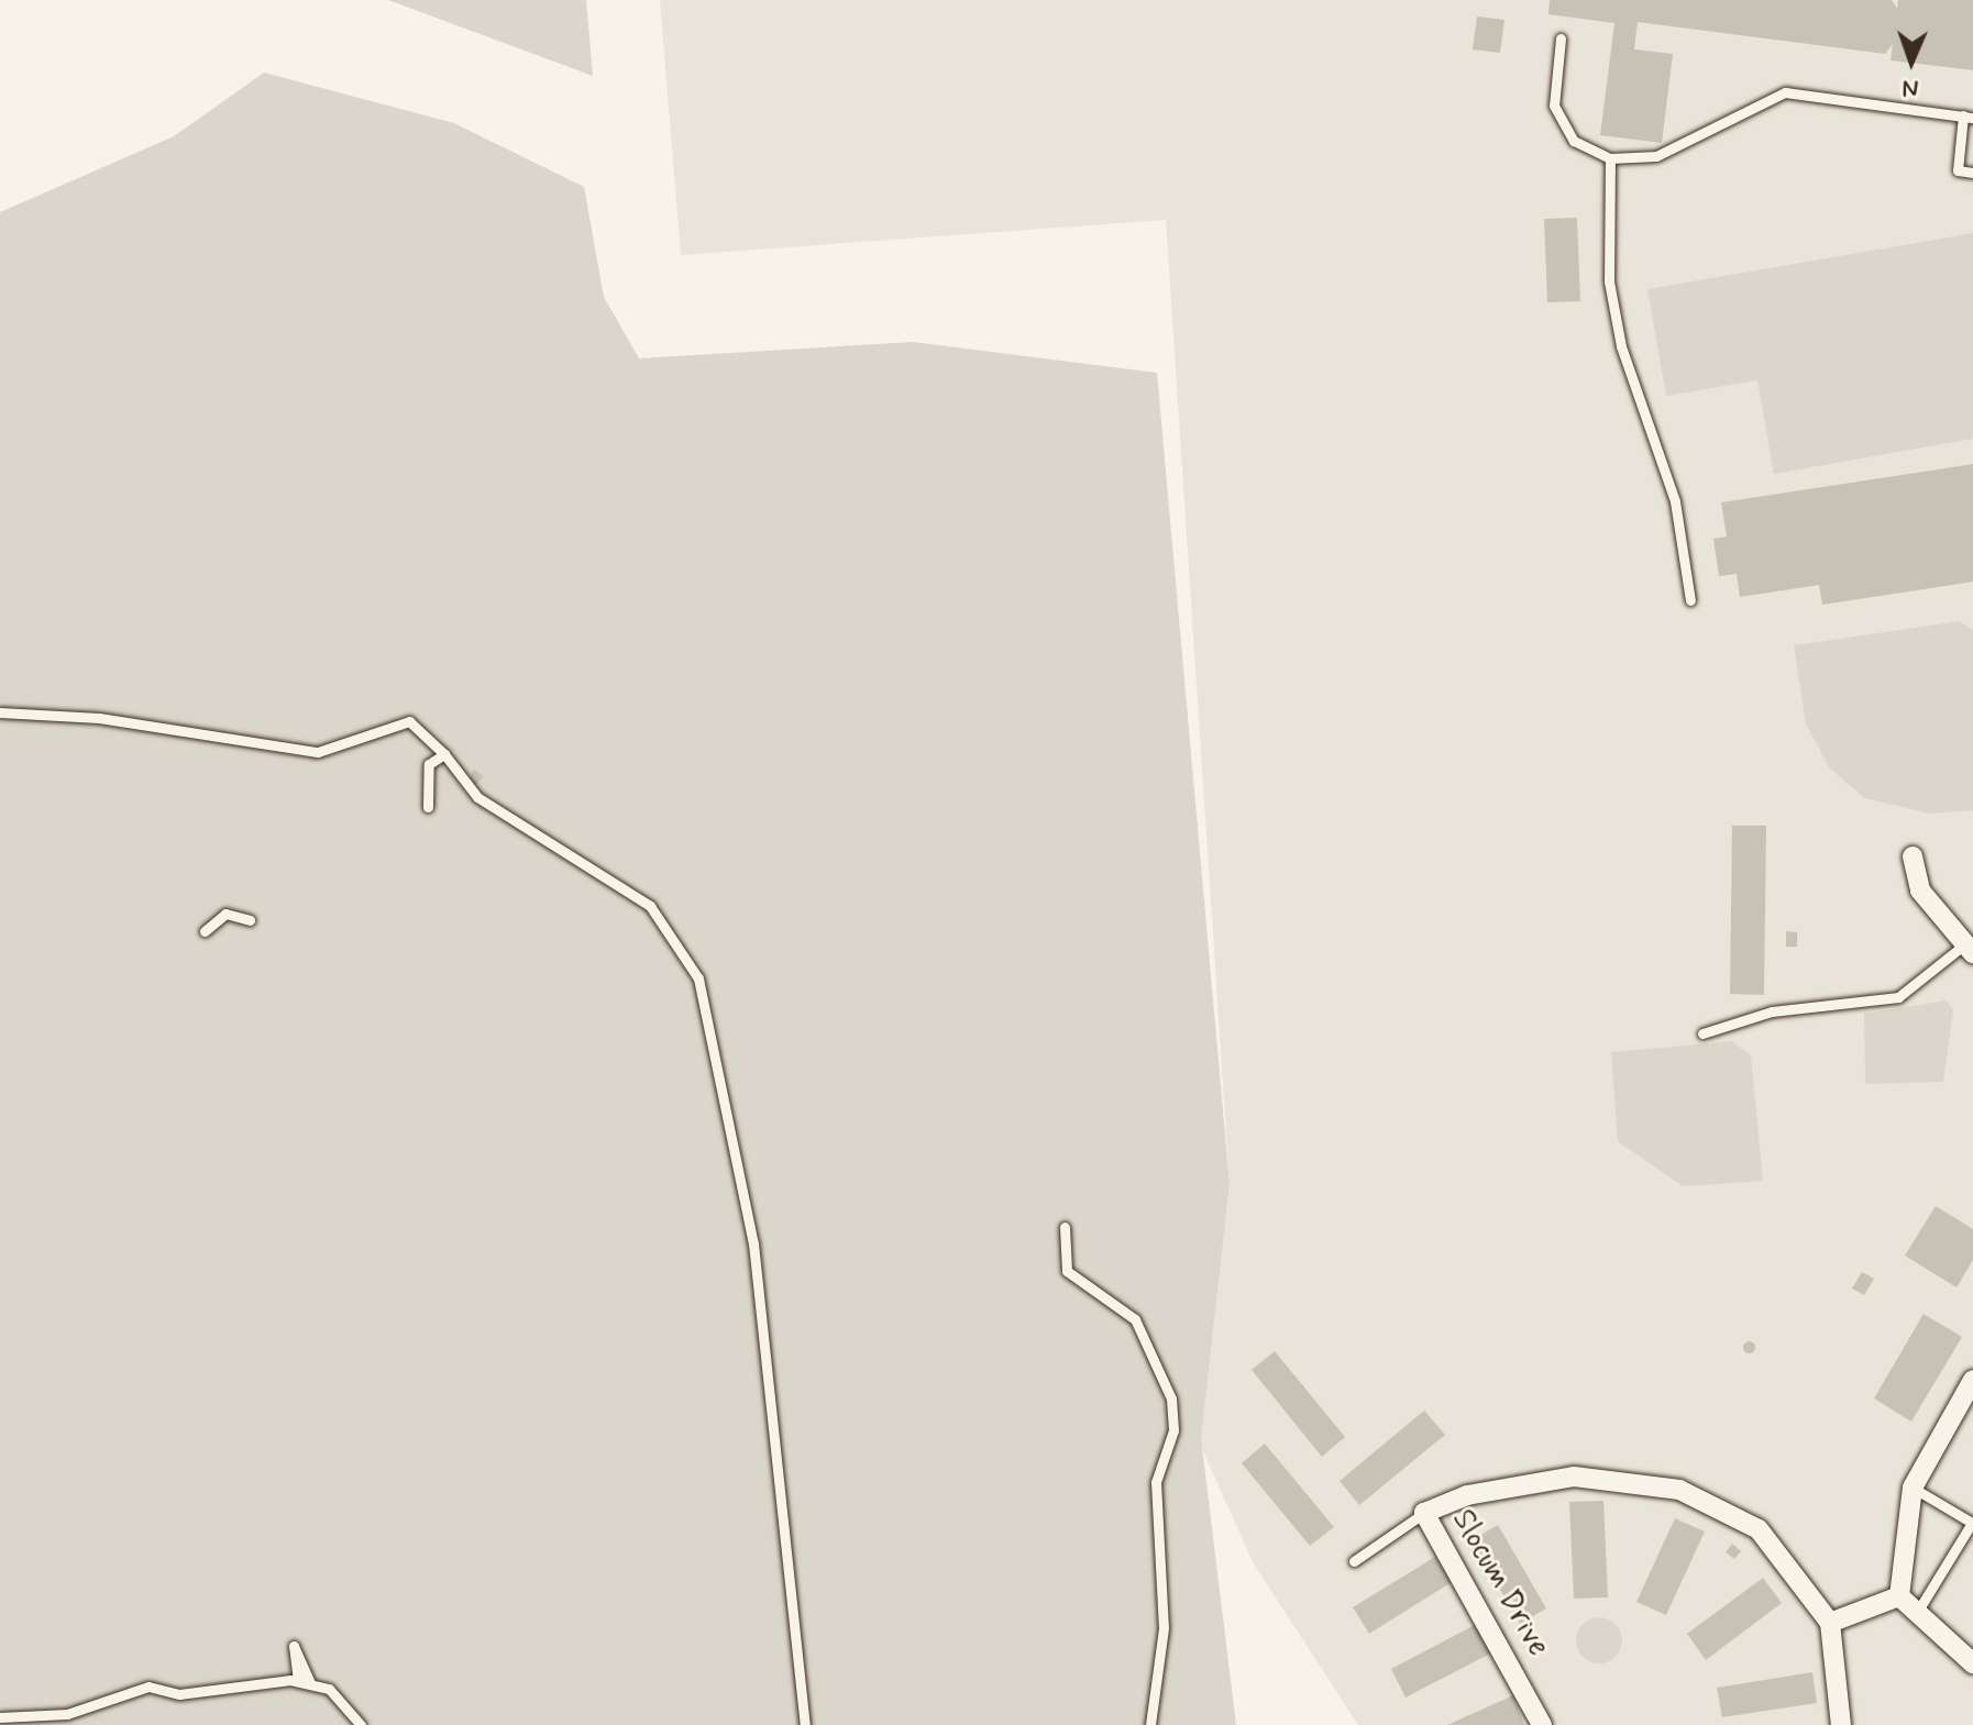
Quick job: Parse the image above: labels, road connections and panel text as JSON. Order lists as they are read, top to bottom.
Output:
{
  "streets": {
    "street": ["Slocum Drive"]
  },
  "north": "bottom"
}
